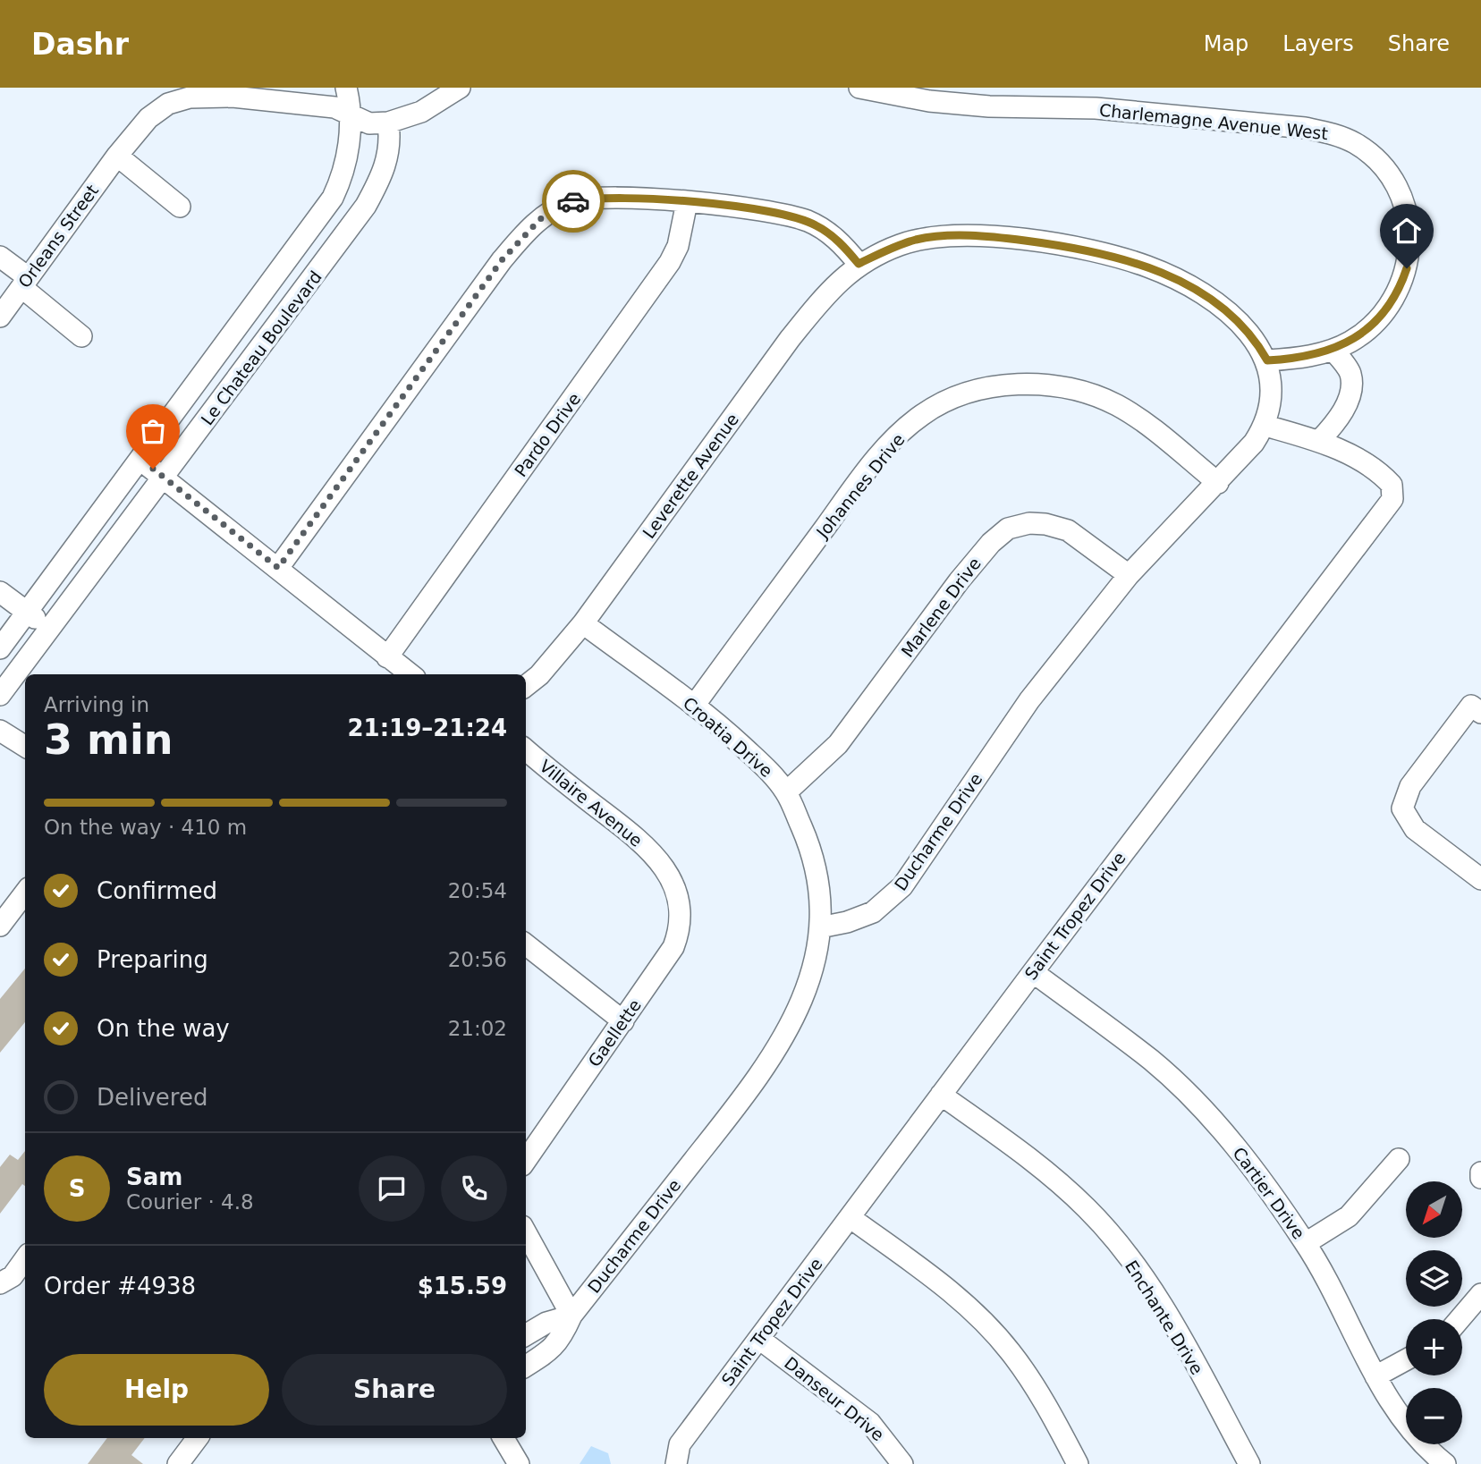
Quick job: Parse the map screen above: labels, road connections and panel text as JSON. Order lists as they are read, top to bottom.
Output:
{
  "streets": {
    "street": [
      "Charlemagne Avenue West",
      "Orleans Street",
      "Le Chateau Boulevard",
      "Pardo Drive",
      "Leverette Avenue",
      "Johannes Drive",
      "Marlene Drive",
      "Croatia Drive",
      "Villaire Avenue",
      "Ducharme Drive",
      "Saint Tropez Drive",
      "Gaellette",
      "Cartier Drive",
      "Enchante Drive",
      "Danseur Drive"
    ]
  },
  "crossings": [
    ["Charlemagne Avenue West", "Ducharme Drive"],
    ["Orleans Street", "Le Chateau Boulevard"],
    ["Leverette Avenue", "Croatia Drive"],
    ["Johannes Drive", "Croatia Drive"],
    ["Johannes Drive", "Ducharme Drive"],
    ["Marlene Drive", "Croatia Drive"],
    ["Marlene Drive", "Ducharme Drive"],
    ["Croatia Drive", "Ducharme Drive"],
    ["Villaire Avenue", "Gaellette"],
    ["Ducharme Drive", "Saint Tropez Drive"],
    ["Saint Tropez Drive", "Cartier Drive"],
    ["Saint Tropez Drive", "Enchante Drive"],
    ["Saint Tropez Drive", "Danseur Drive"]
  ],
  "north": "bottom left",
  "page": {
    "header": "Dashr",
    "nav": ["Map", "Layers", "Share"],
    "heading": ["3 min", "Arriving in", "21:19–21:24"],
    "panel": [
      "Sam",
      "Courier · 4.8",
      "Order #4938",
      "$15.59"
    ],
    "bar": "On the way · 410 m",
    "list": [
      ["Confirmed", "20:54"],
      ["Preparing", "20:56"],
      ["On the way", "21:02"],
      "Delivered"
    ],
    "round": "S",
    "map_buttons": ["+", "−"],
    "buttons": ["Help", "Share"]
  }
}
